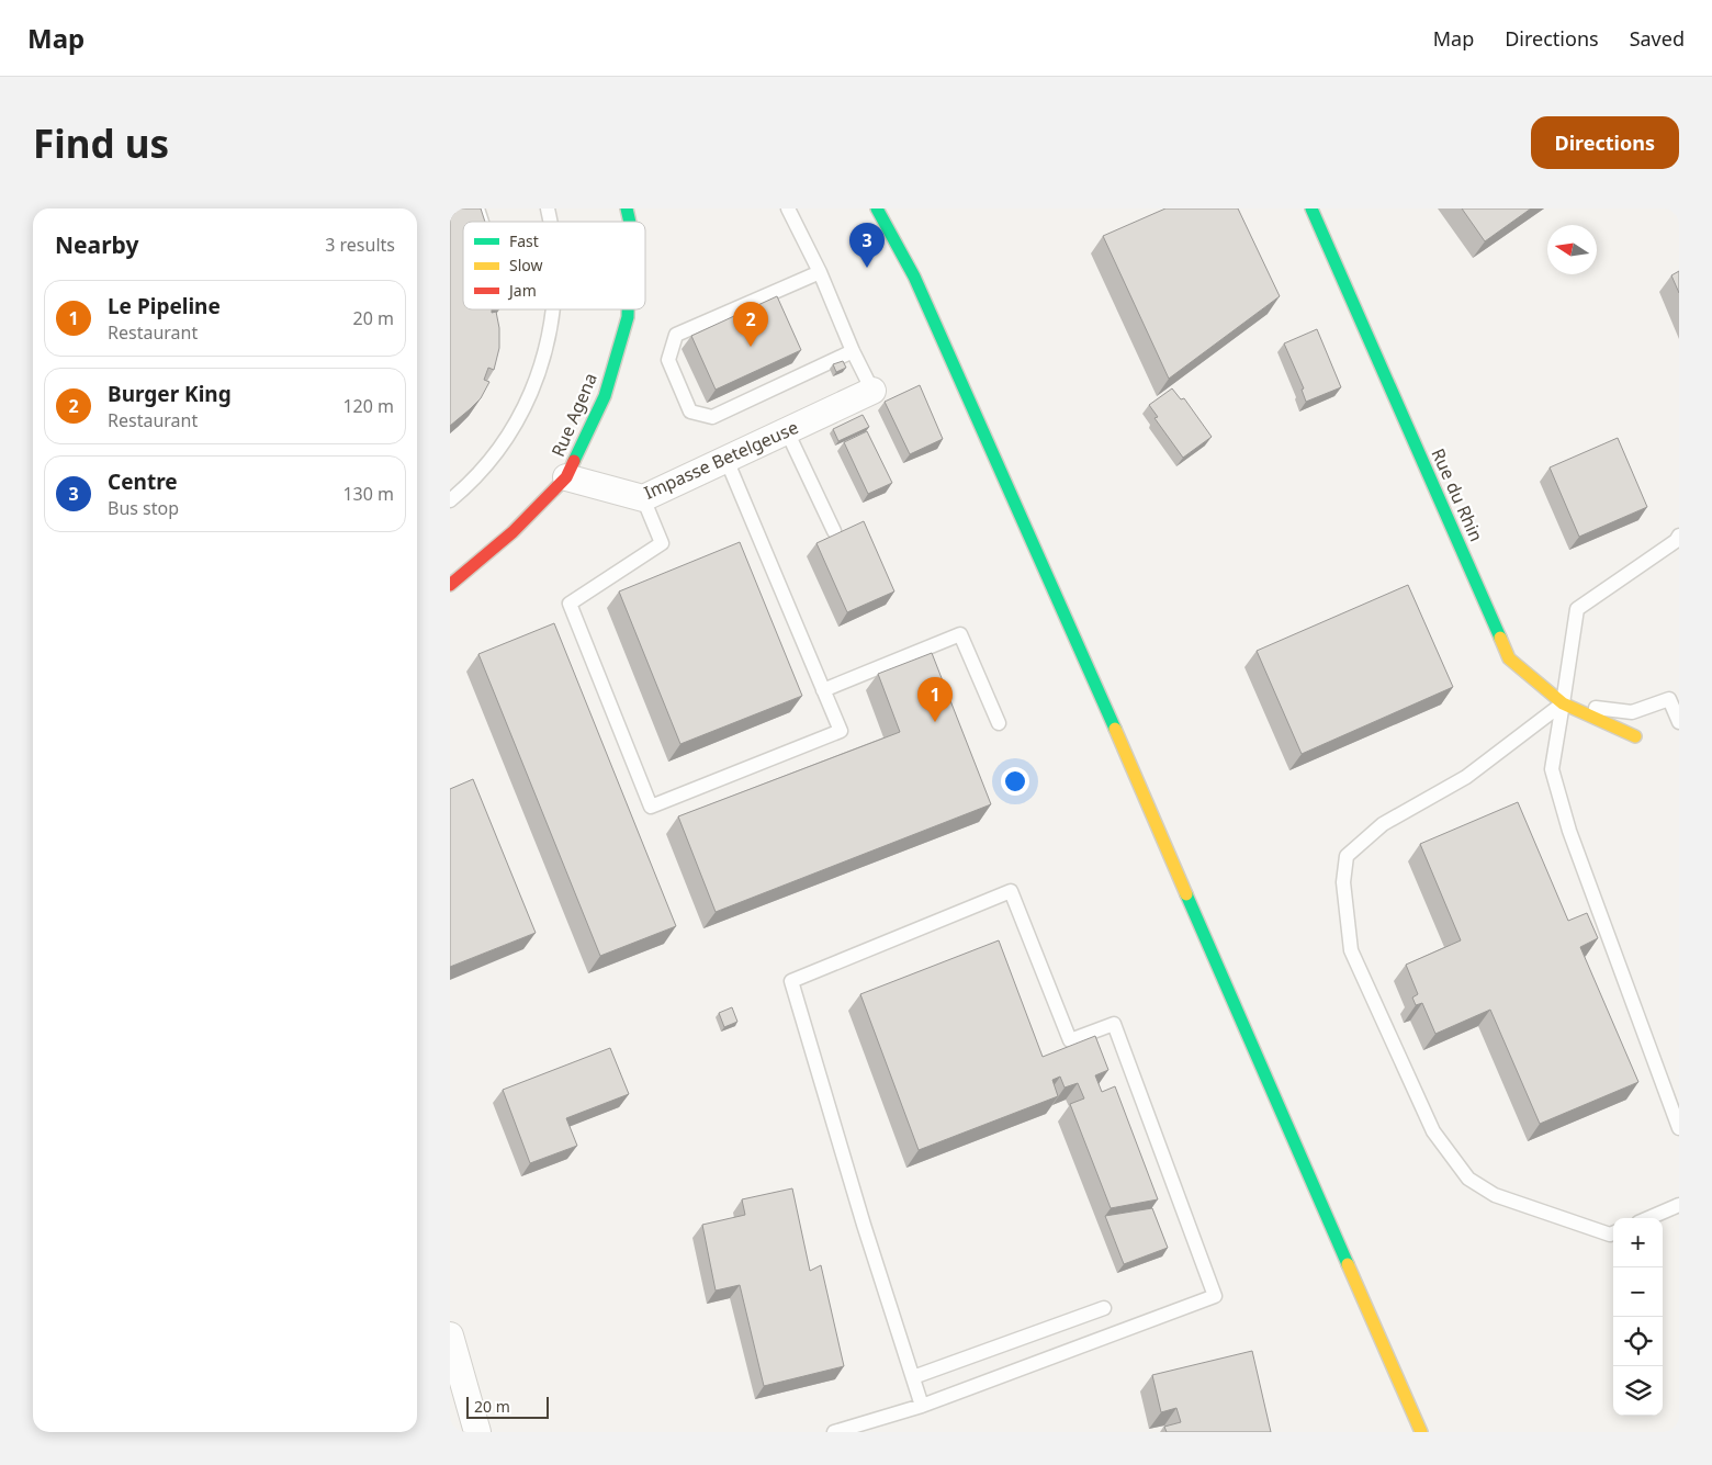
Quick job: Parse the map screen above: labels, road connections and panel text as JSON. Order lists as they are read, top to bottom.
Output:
{
  "streets": {
    "main road": ["Rue Agena", "Rue du Rhin"],
    "street": ["Impasse Betelgeuse"]
  },
  "crossings": [
    ["Rue Agena", "Impasse Betelgeuse"]
  ],
  "legend": ["Fast", "Slow", "Jam"],
  "scale_bar": "20 m",
  "north": "left",
  "page": {
    "header": "Map",
    "nav": ["Map", "Directions", "Saved"],
    "buttons": "Directions",
    "title": "Find us",
    "heading": ["Nearby", "3 results"],
    "pins": ["3", "2", "1"],
    "list": [
      {
        "mark": "1",
        "name": "Le Pipeline",
        "note": "Restaurant",
        "value": "20 m"
      },
      {
        "mark": "2",
        "name": "Burger King",
        "note": "Restaurant",
        "value": "120 m"
      },
      {
        "mark": "3",
        "name": "Centre",
        "note": "Bus stop",
        "value": "130 m"
      }
    ],
    "map_buttons": ["+", "−"],
    "scale": "20 m"
  }
}
